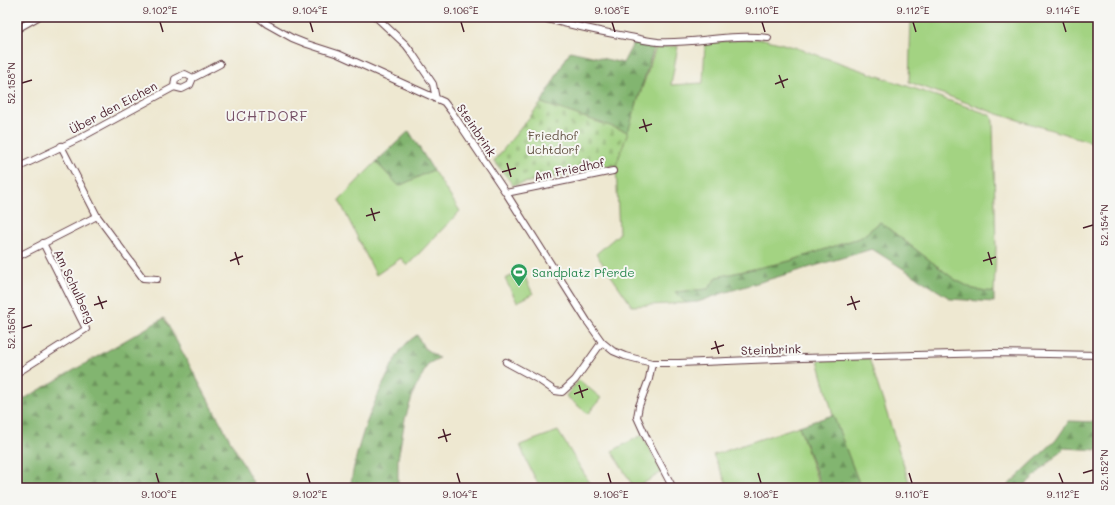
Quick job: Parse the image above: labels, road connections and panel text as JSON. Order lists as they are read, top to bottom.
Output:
{
  "streets": {
    "street": [
      "Über den Eichen",
      "Steinbrink",
      "Am Friedhof",
      "Am Schulberg"
    ]
  },
  "crossings": [
    ["Steinbrink", "Am Friedhof"]
  ],
  "districts": ["UCHTDORF"],
  "parks": ["Friedhof Uchtdorf"],
  "places": {
    "sports": ["Sandplatz Pferde"]
  },
  "coordinates": [
    "9.102°E",
    "9.104°E",
    "9.106°E",
    "9.108°E",
    "9.110°E",
    "9.112°E",
    "9.114°E",
    "52.158°N",
    "52.154°N",
    "52.156°N",
    "52.152°N",
    "9.100°E"
  ]
}
